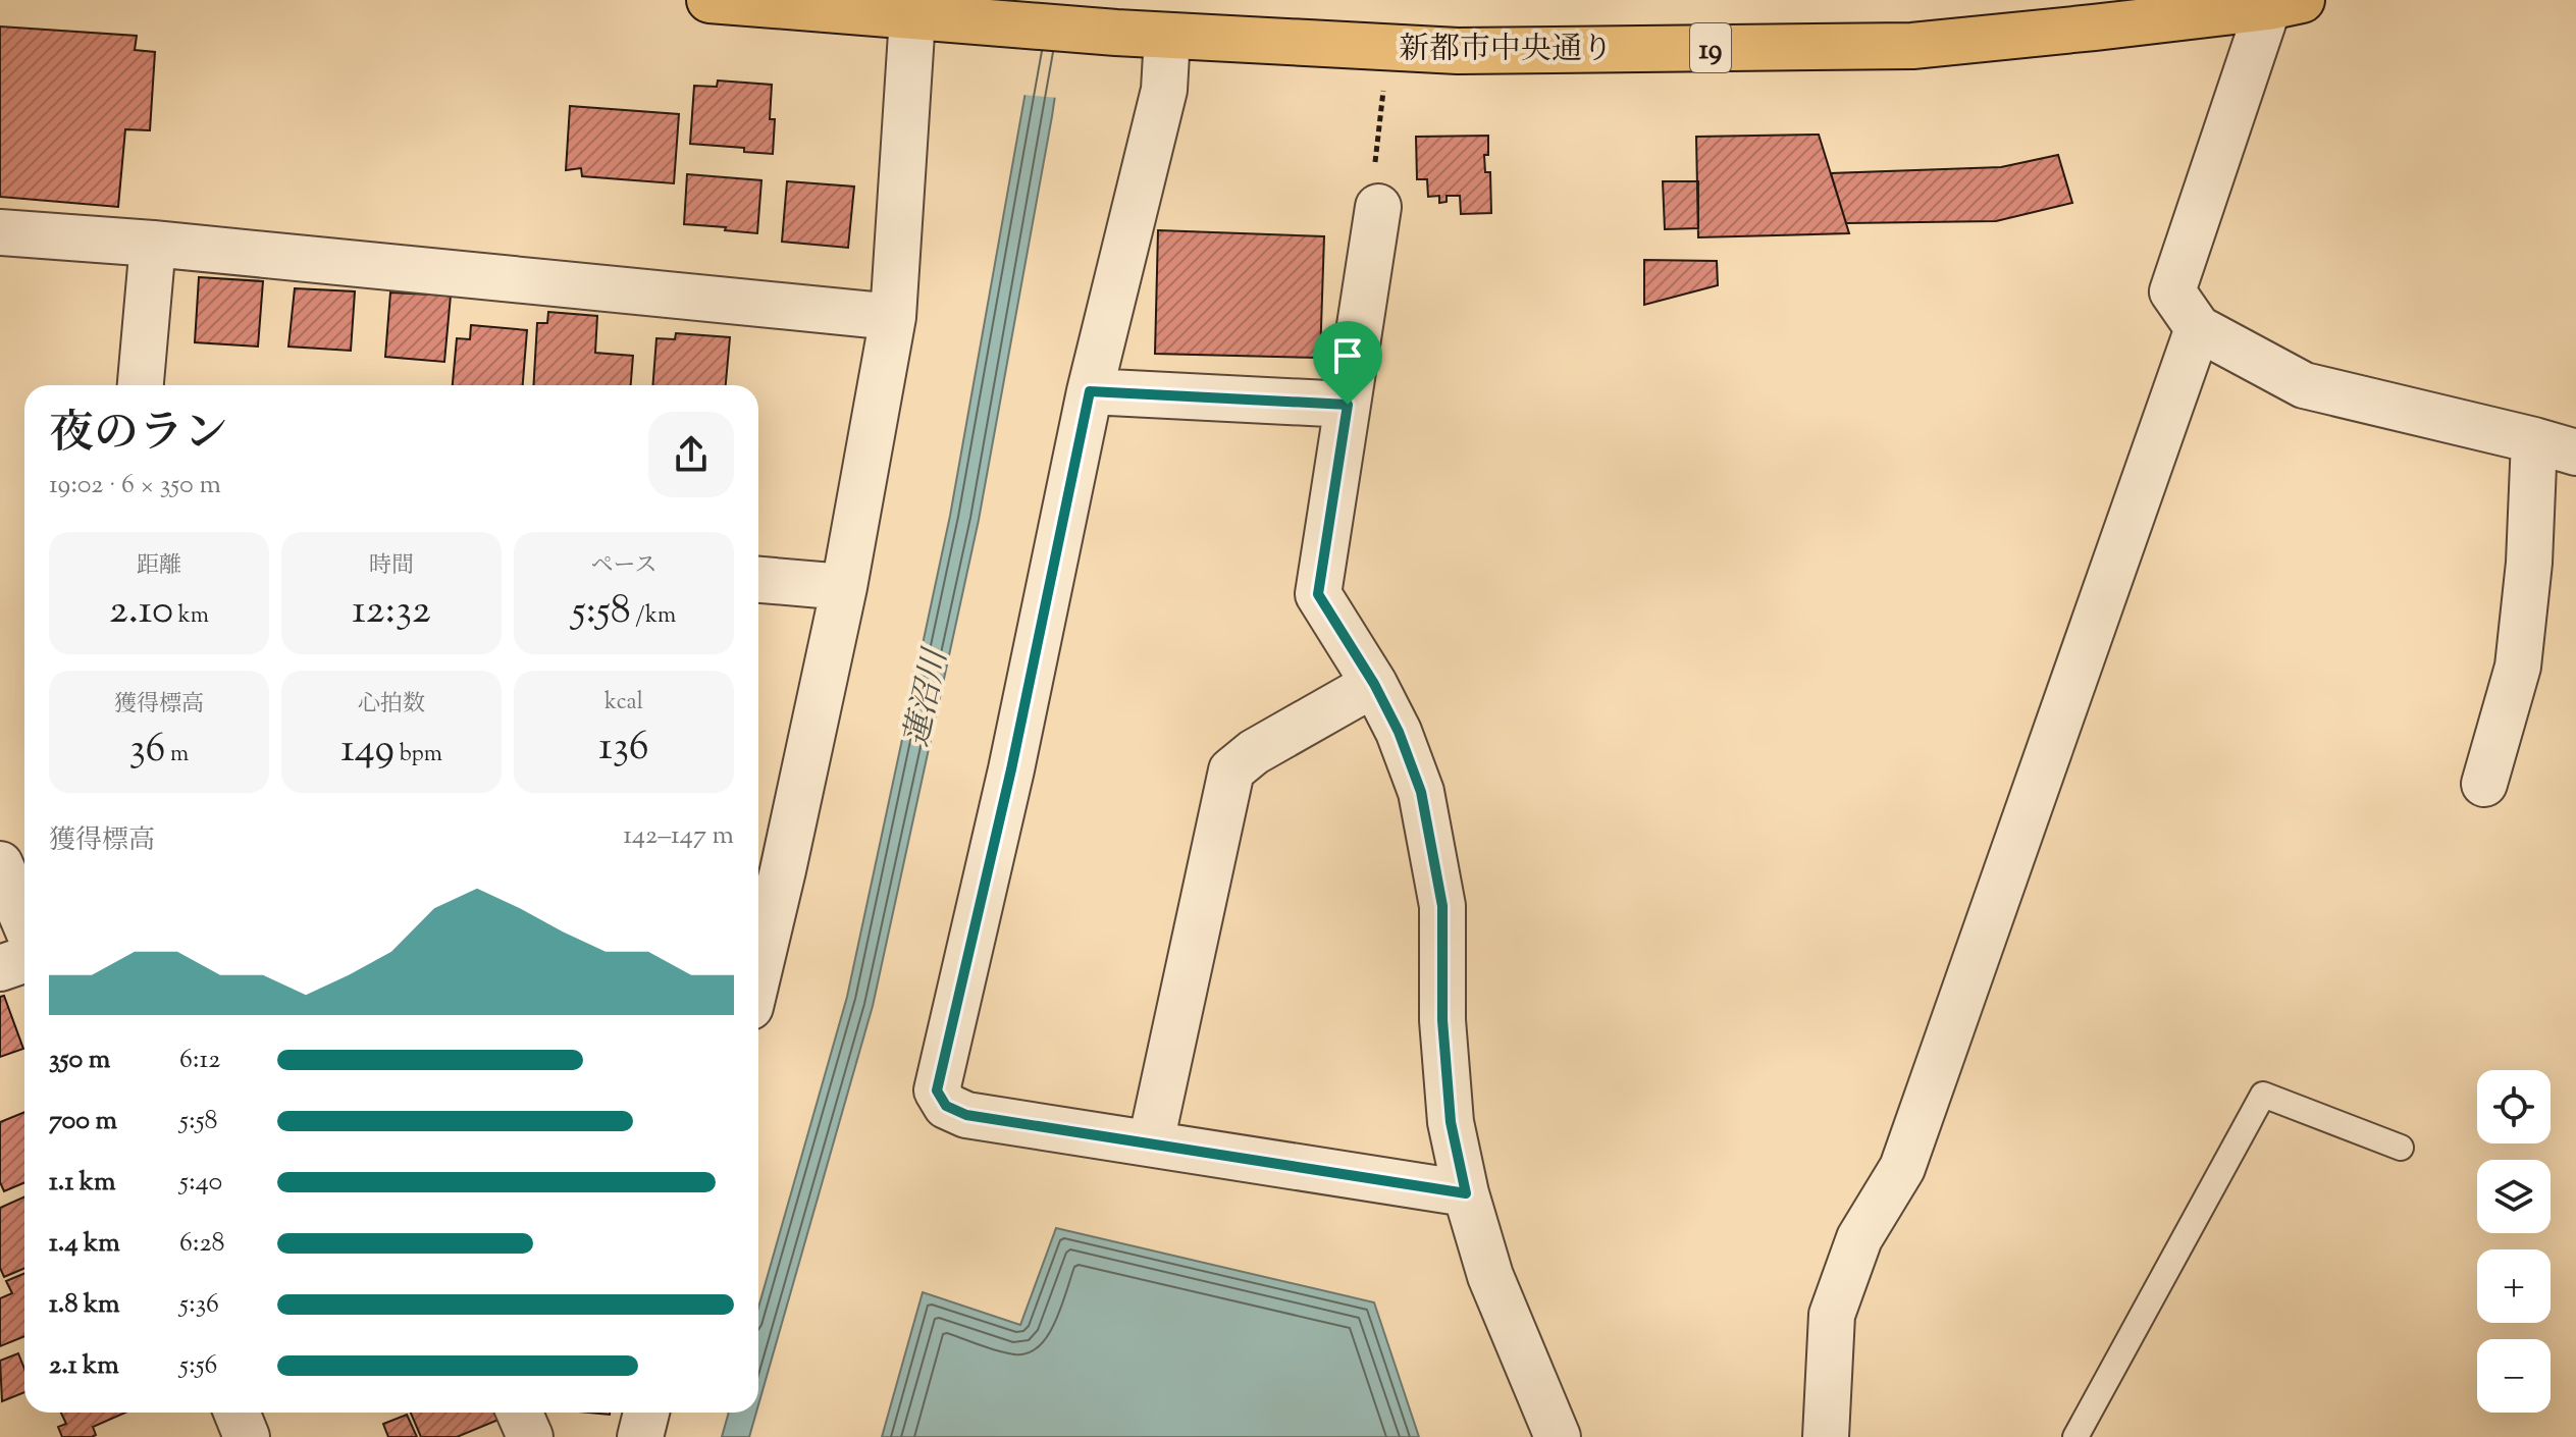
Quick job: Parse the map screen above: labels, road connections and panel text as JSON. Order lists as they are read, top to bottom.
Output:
{
  "streets": {
    "main road": ["新都市中央通り", "19"]
  },
  "water": ["蓮沼川"],
  "page": {
    "heading": ["夜のラン", "19:02 · 6 × 350 m"],
    "stats": [
      ["距離", "2.10 km"],
      ["時間", "12:32"],
      ["ペース", "5:58 /km"],
      ["獲得標高", "36 m"],
      ["心拍数", "149 bpm"],
      ["kcal", "136"]
    ],
    "chart": ["獲得標高", "142–147 m"],
    "list": [
      {
        "name": "350 m",
        "note": "6:12"
      },
      {
        "name": "700 m",
        "note": "5:58"
      },
      {
        "name": "1.1 km",
        "note": "5:40"
      },
      {
        "name": "1.4 km",
        "note": "6:28"
      },
      {
        "name": "1.8 km",
        "note": "5:36"
      },
      {
        "name": "2.1 km",
        "note": "5:56"
      }
    ],
    "map_buttons": ["+", "−"]
  }
}
